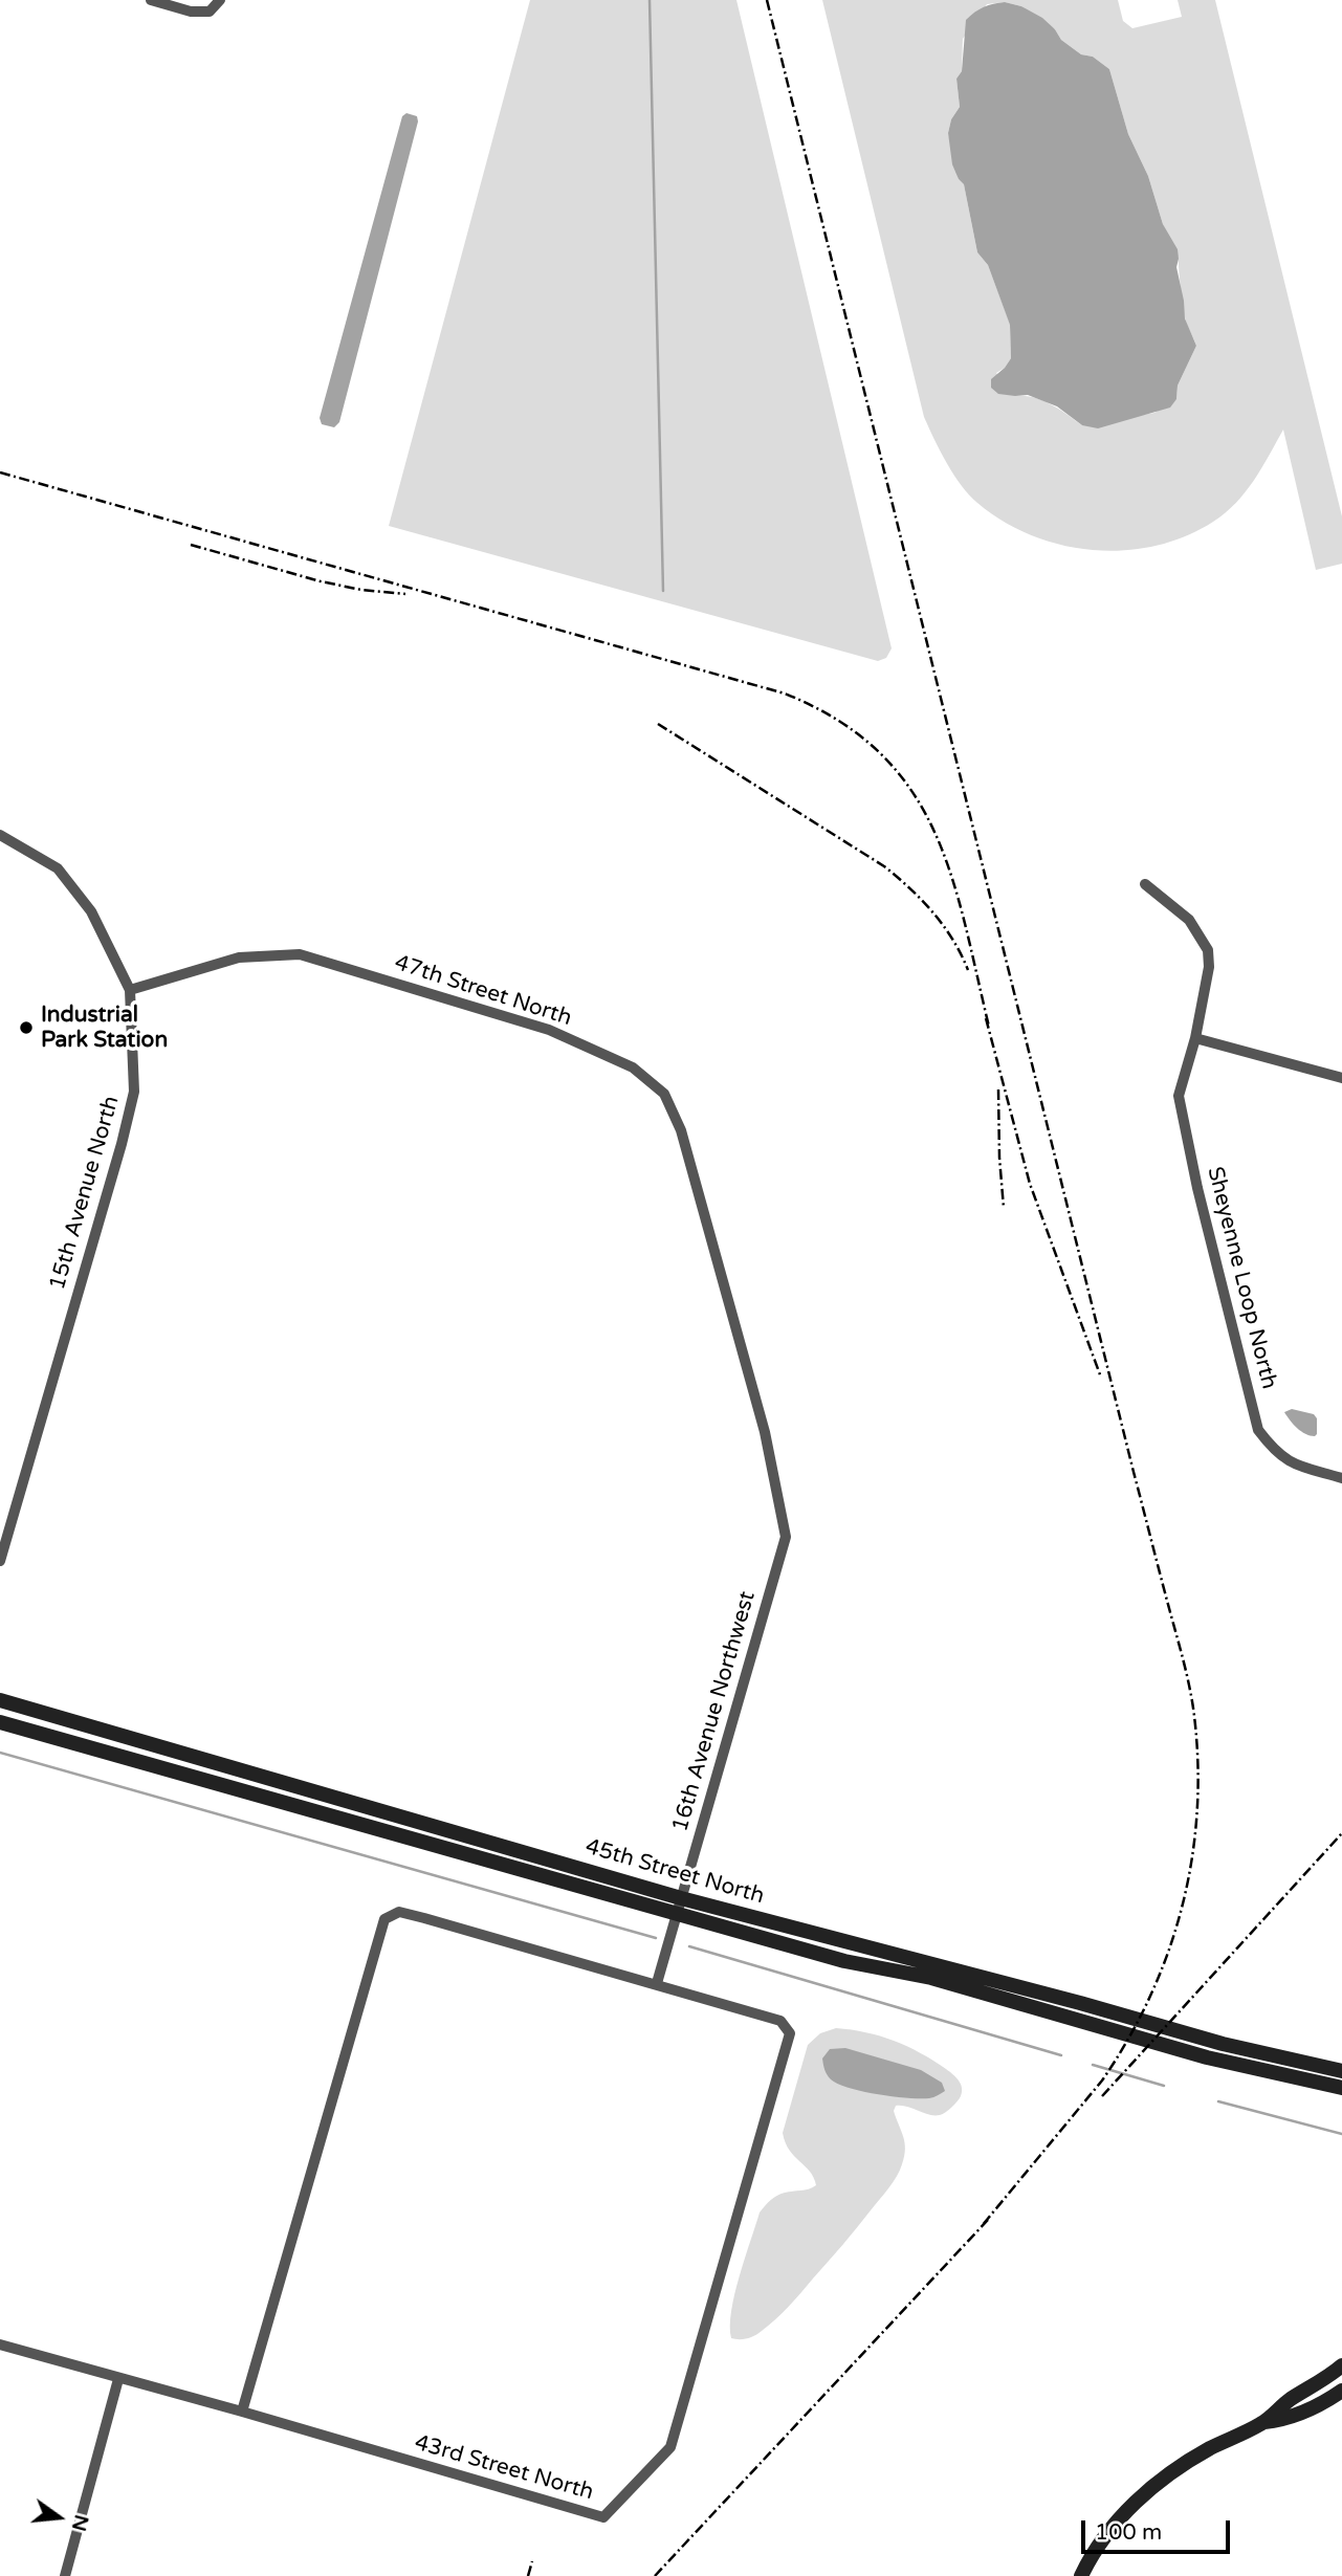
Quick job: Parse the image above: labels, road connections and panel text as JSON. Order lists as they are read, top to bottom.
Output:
{
  "streets": {
    "main road": ["45th Street North"],
    "street": [
      "47th Street North",
      "15th Avenue North",
      "Sheyenne Loop North",
      "16th Avenue Northwest",
      "43rd Street North"
    ]
  },
  "crossings": [
    ["47th Street North", "15th Avenue North"],
    ["47th Street North", "16th Avenue Northwest"],
    ["16th Avenue Northwest", "45th Street North"],
    ["16th Avenue Northwest", "43rd Street North"]
  ],
  "places": ["Industrial Park Station"],
  "scale_bar": "100 m",
  "north": "right"
}
